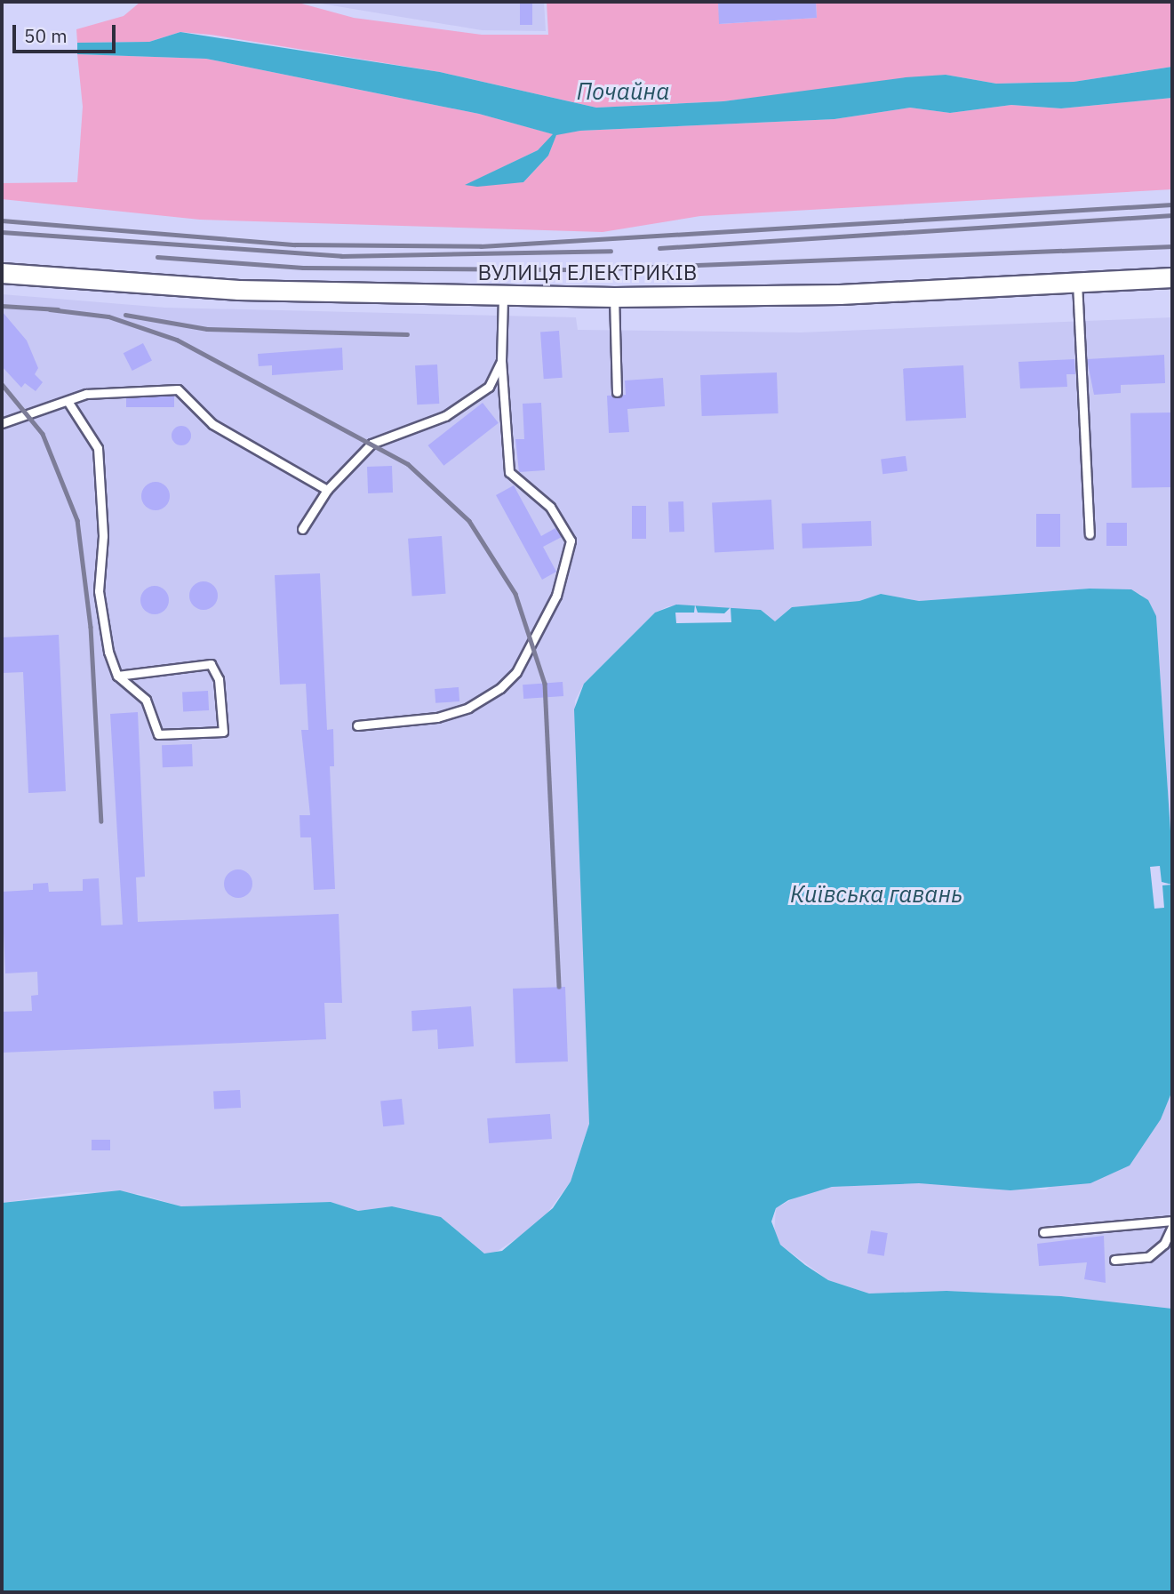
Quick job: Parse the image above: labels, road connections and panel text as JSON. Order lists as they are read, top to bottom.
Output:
{
  "streets": {
    "street": ["ВУЛИЦЯ ЕЛЕКТРИКІВ"]
  },
  "water": ["Почайна", "Київська гавань"],
  "scale_bar": "50 m"
}
